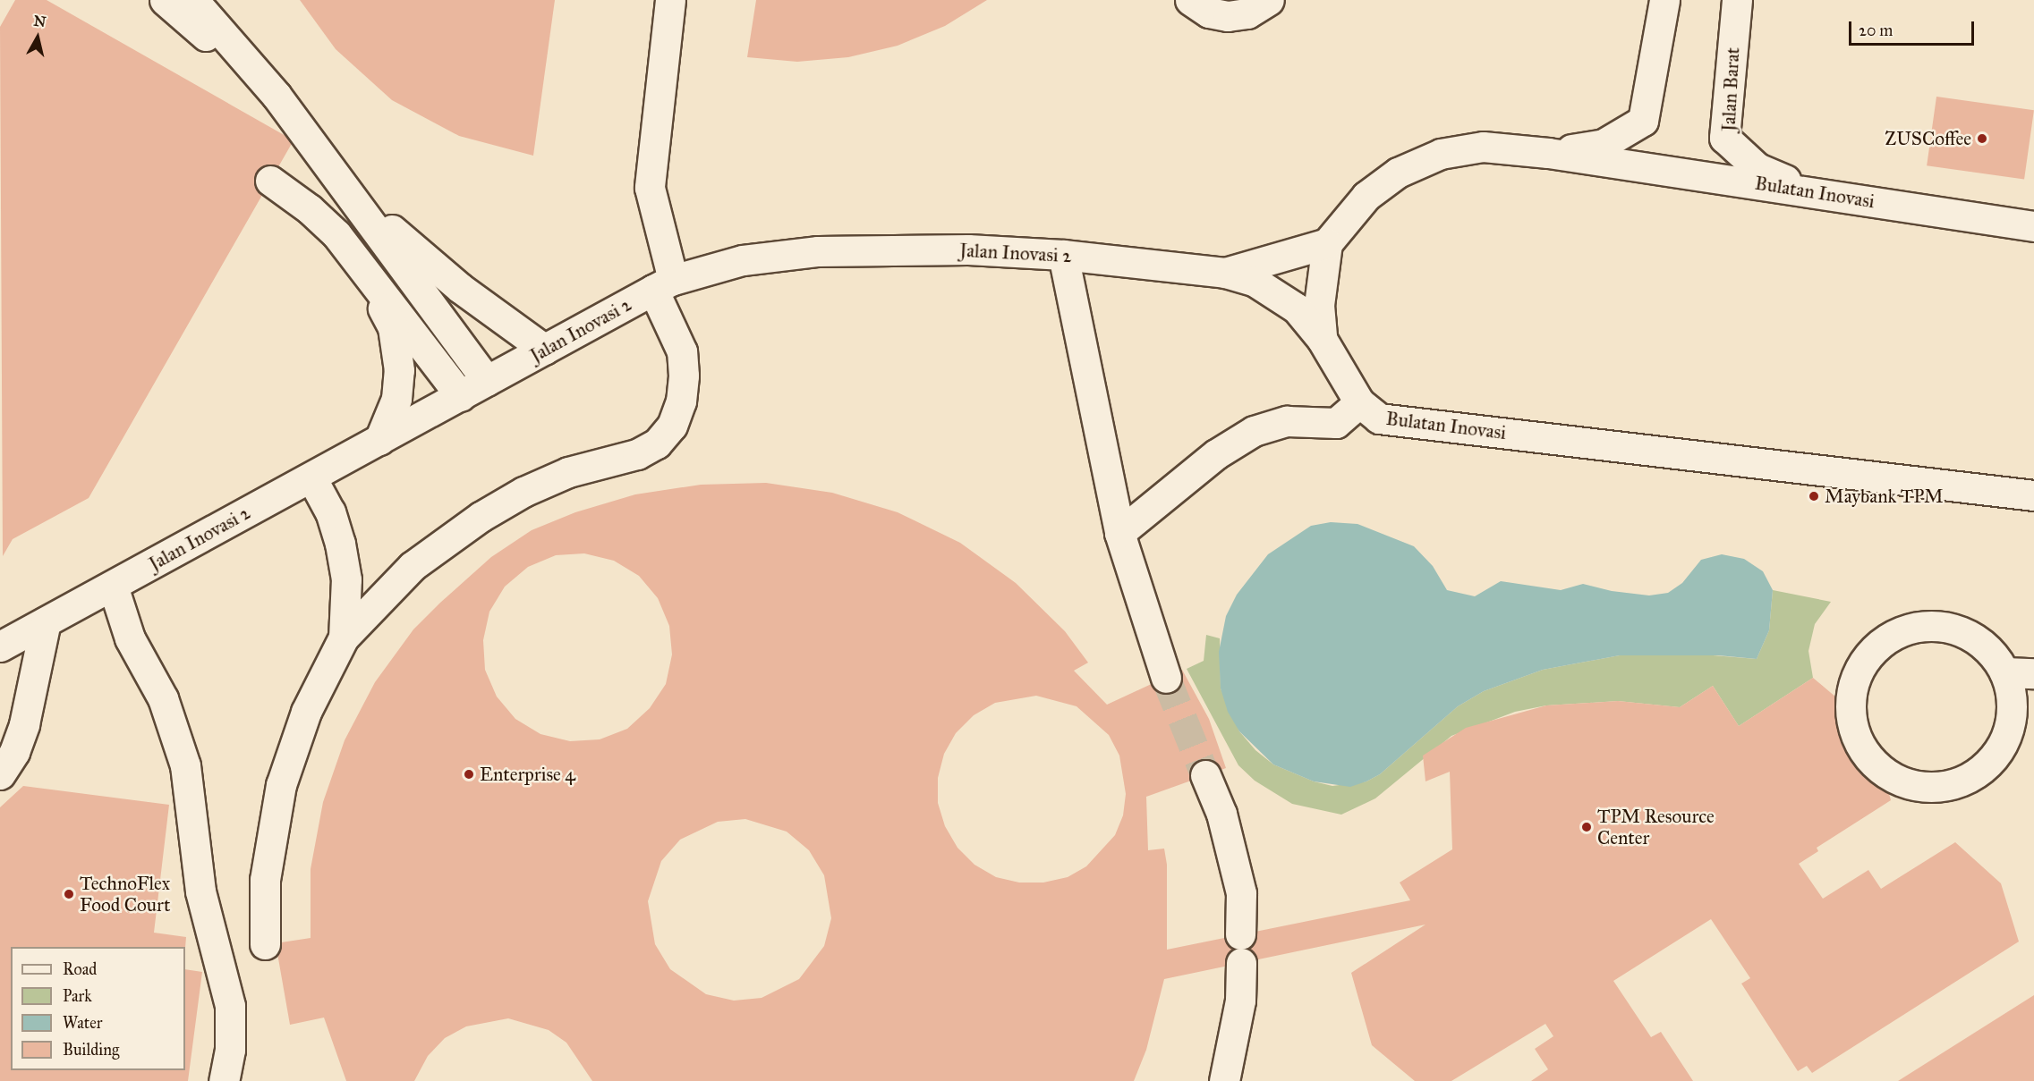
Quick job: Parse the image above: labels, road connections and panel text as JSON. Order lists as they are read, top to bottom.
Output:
{
  "streets": {
    "street": ["Jalan Barat", "Bulatan Inovasi", "Jalan Inovasi 2"]
  },
  "crossings": [
    ["Jalan Barat", "Bulatan Inovasi"]
  ],
  "places": [
    "ZUSCoffee",
    "Maybank TPM",
    "Enterprise 4",
    "TPM Resource Center",
    "TechnoFlex Food Court"
  ],
  "legend": [
    "Road",
    "Park",
    "Water",
    "Building"
  ],
  "scale_bar": "20 m",
  "north": "top"
}
